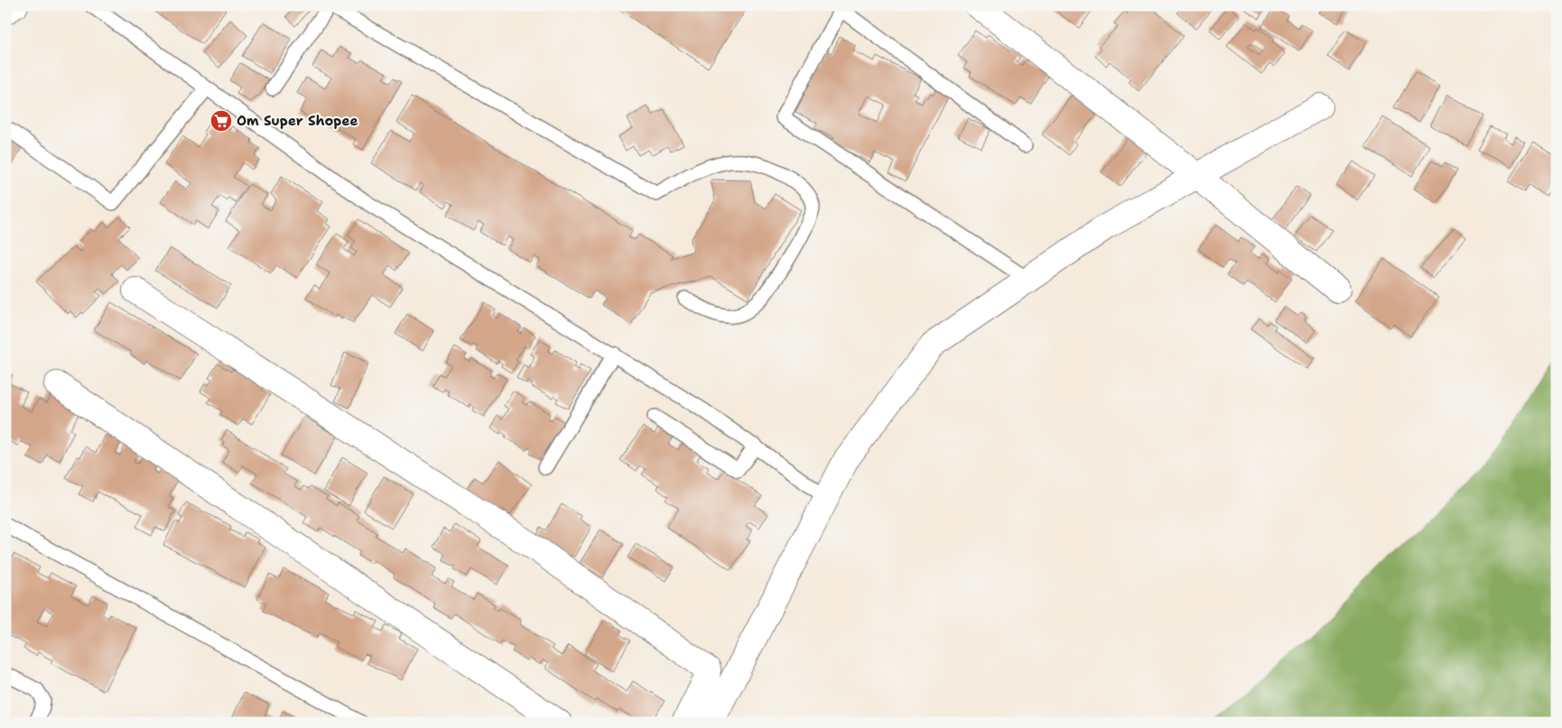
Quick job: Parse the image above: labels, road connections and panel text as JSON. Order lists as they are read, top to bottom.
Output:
{
  "places": {
    "supermarket": ["Om Super Shopee"]
  }
}
